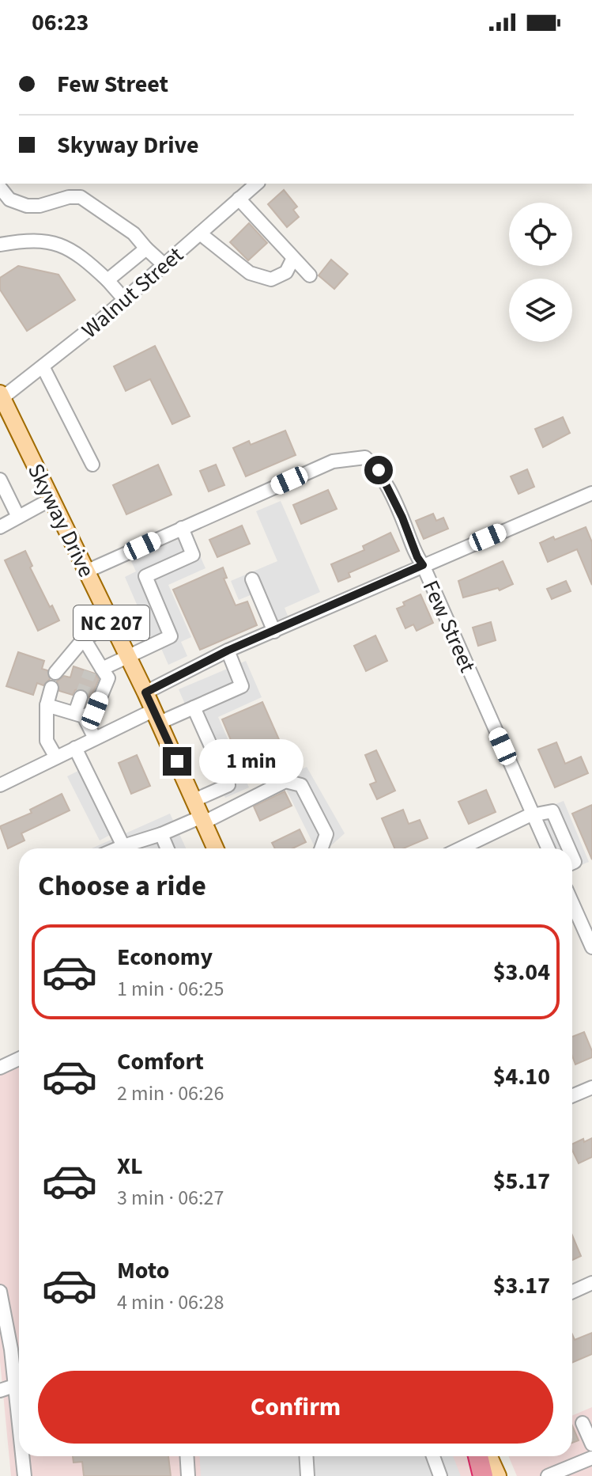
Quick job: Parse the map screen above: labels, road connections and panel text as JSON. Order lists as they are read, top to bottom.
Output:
{
  "streets": {
    "main road": ["Skyway Drive", "NC 207"],
    "street": ["Walnut Street", "Few Street"]
  },
  "crossings": [
    ["Walnut Street", "Skyway Drive"]
  ],
  "page": {
    "status": "06:23",
    "banner": ["Few Street", "Skyway Drive"],
    "bubble": "1 min",
    "heading": "Choose a ride",
    "list": [
      {
        "name": "Economy",
        "note": "1 min · 06:25",
        "value": "$3.04"
      },
      {
        "name": "Comfort",
        "note": "2 min · 06:26",
        "value": "$4.10"
      },
      {
        "name": "XL",
        "note": "3 min · 06:27",
        "value": "$5.17"
      },
      {
        "name": "Moto",
        "note": "4 min · 06:28",
        "value": "$3.17"
      }
    ],
    "buttons": "Confirm"
  }
}
